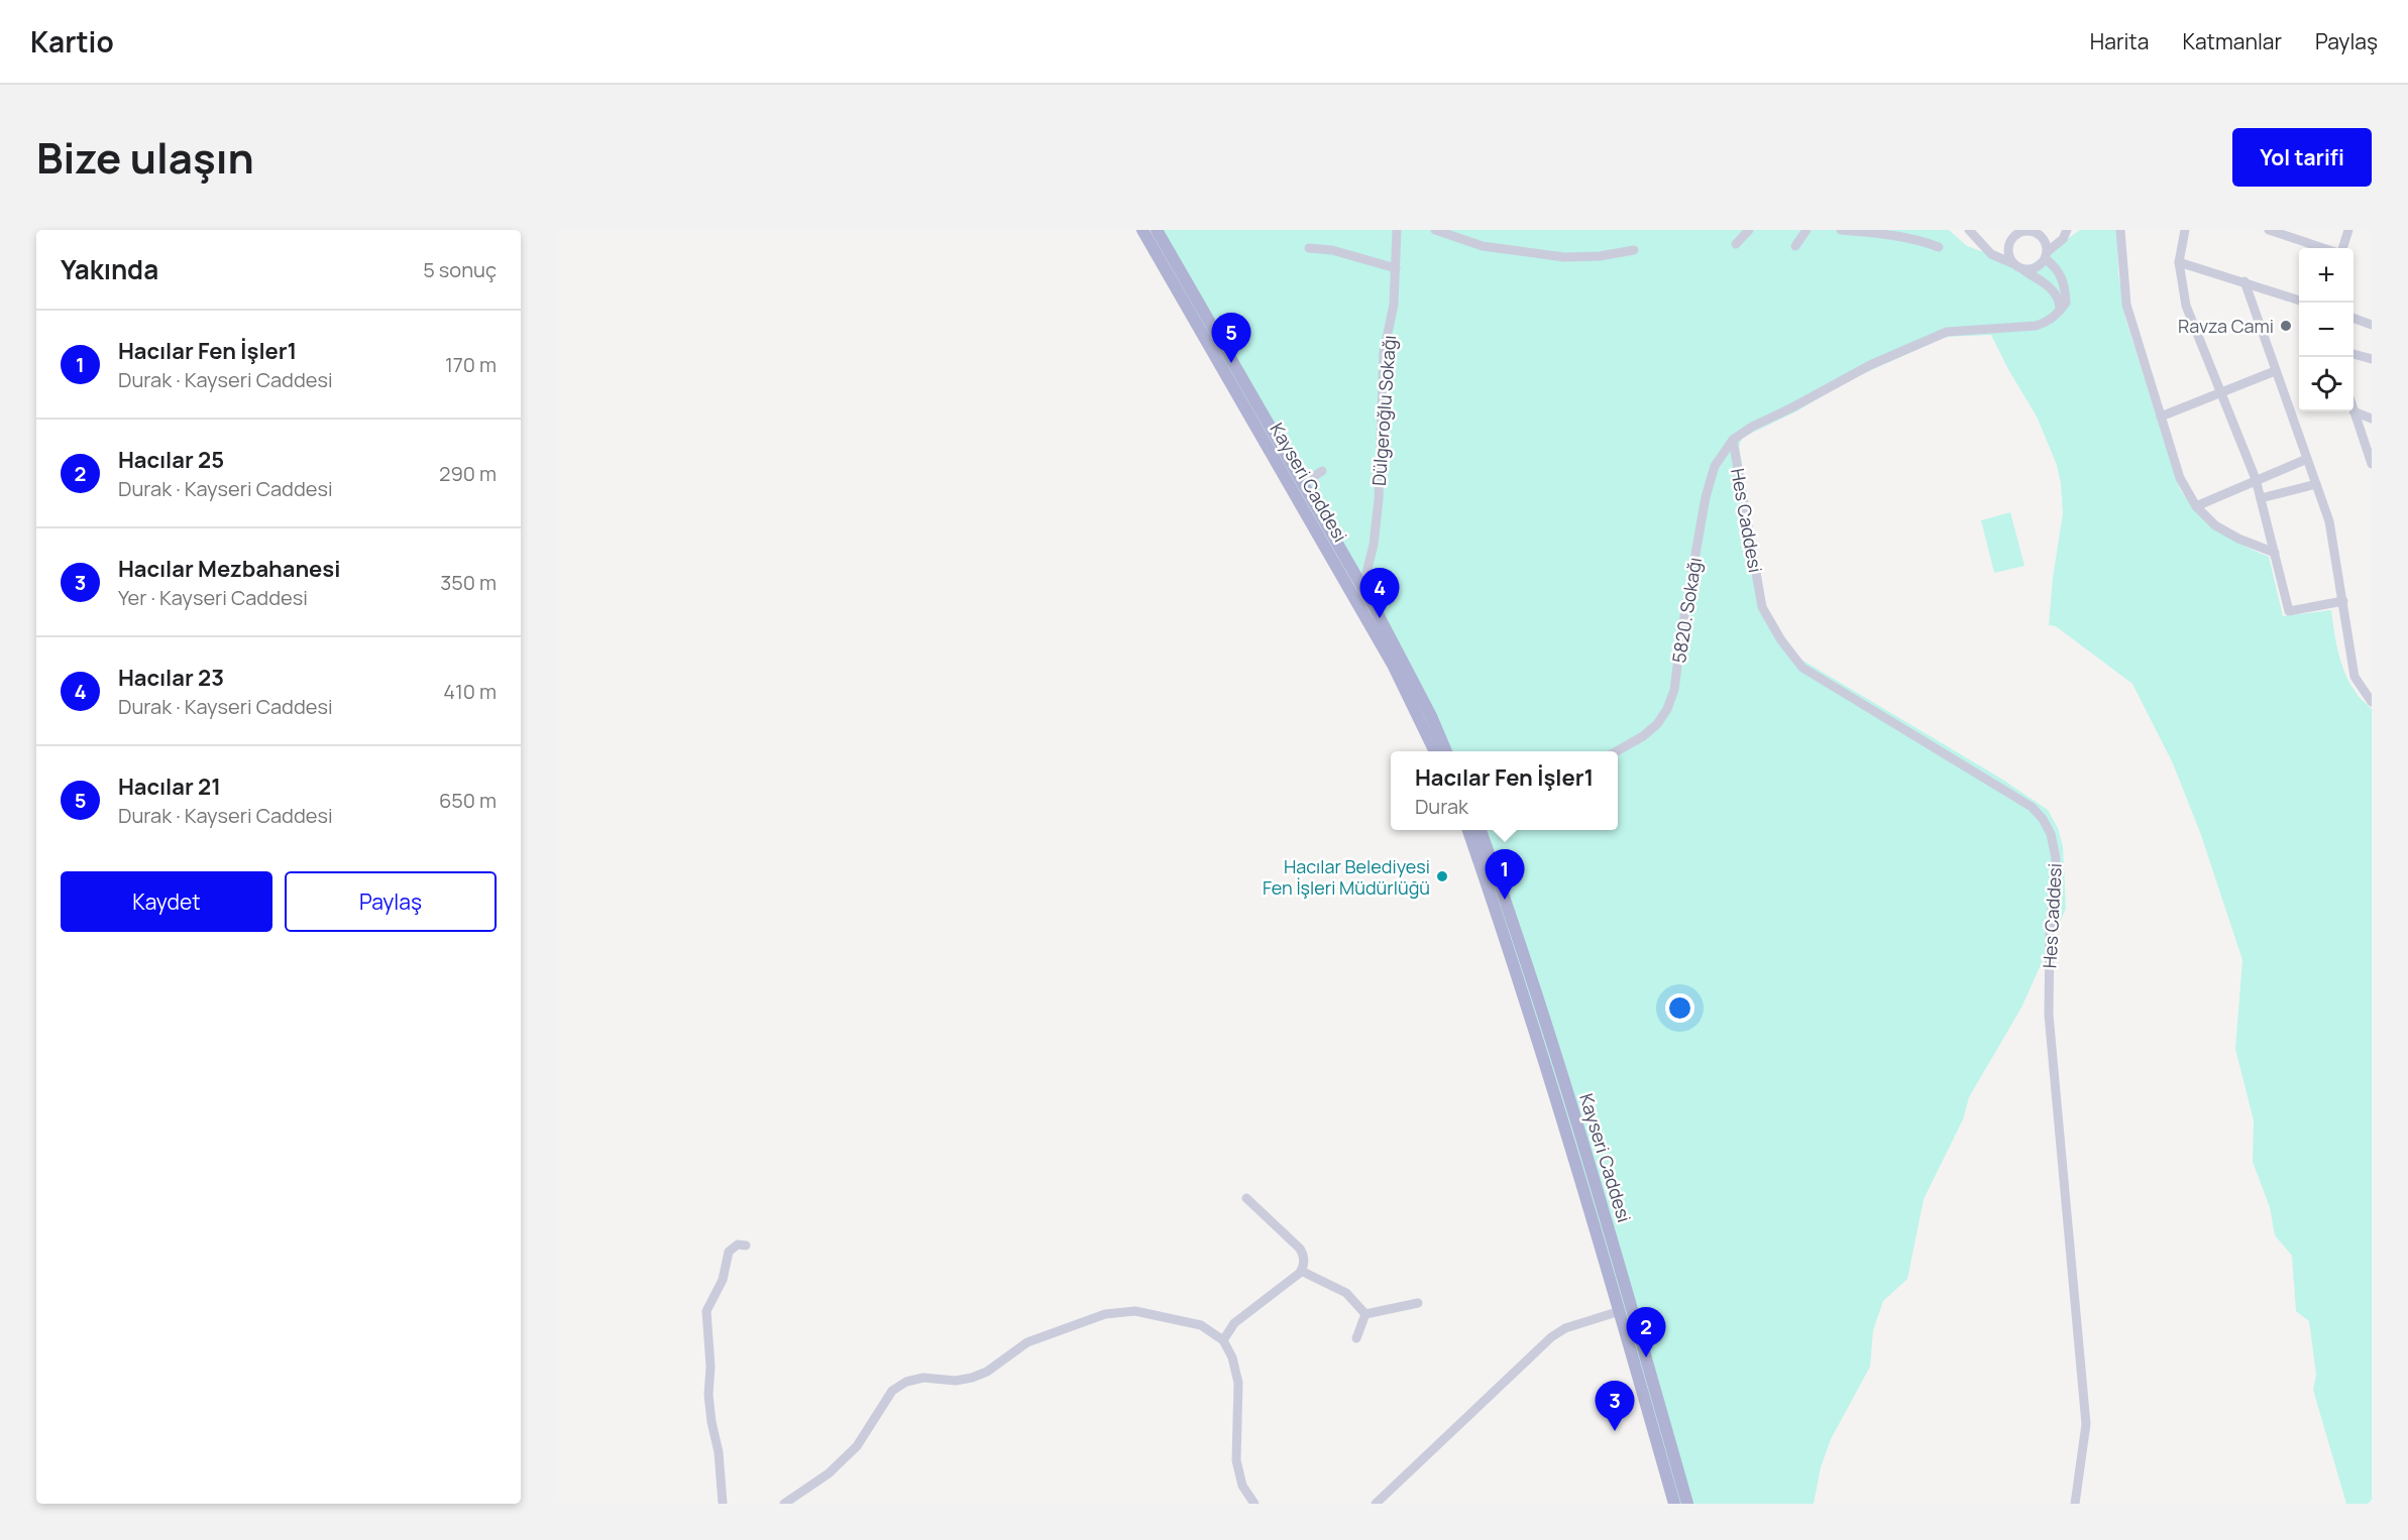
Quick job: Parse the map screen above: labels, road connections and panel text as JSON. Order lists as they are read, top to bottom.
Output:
{
  "streets": {
    "main road": ["Kayseri Caddesi"],
    "street": ["Dülgeroğlu Sokağı", "Hes Caddesi", "5820. Sokağı"]
  },
  "crossings": [
    ["Dülgeroğlu Sokağı", "Kayseri Caddesi"],
    ["Hes Caddesi", "5820. Sokağı"]
  ],
  "places": ["Ravza Cami", "Hacılar Belediyesi Fen İşleri Müdürlüğü"],
  "page": {
    "header": "Kartio",
    "nav": ["Harita", "Katmanlar", "Paylaş"],
    "title": "Bize ulaşın",
    "buttons": [
      "Yol tarifi",
      ["Kaydet", "Paylaş"]
    ],
    "heading": ["Yakında", "5 sonuç"],
    "map_buttons": ["+", "−"],
    "list": [
      {
        "mark": "1",
        "name": "Hacılar Fen İşler1",
        "note": "Durak · Kayseri Caddesi",
        "value": "170 m"
      },
      {
        "mark": "2",
        "name": "Hacılar 25",
        "note": "Durak · Kayseri Caddesi",
        "value": "290 m"
      },
      {
        "mark": "3",
        "name": "Hacılar Mezbahanesi",
        "note": "Yer · Kayseri Caddesi",
        "value": "350 m"
      },
      {
        "mark": "4",
        "name": "Hacılar 23",
        "note": "Durak · Kayseri Caddesi",
        "value": "410 m"
      },
      {
        "mark": "5",
        "name": "Hacılar 21",
        "note": "Durak · Kayseri Caddesi",
        "value": "650 m"
      }
    ],
    "pins": [
      "5",
      "4",
      "1",
      "2",
      "3"
    ],
    "popup": ["Hacılar Fen İşler1", "Durak"]
  }
}
